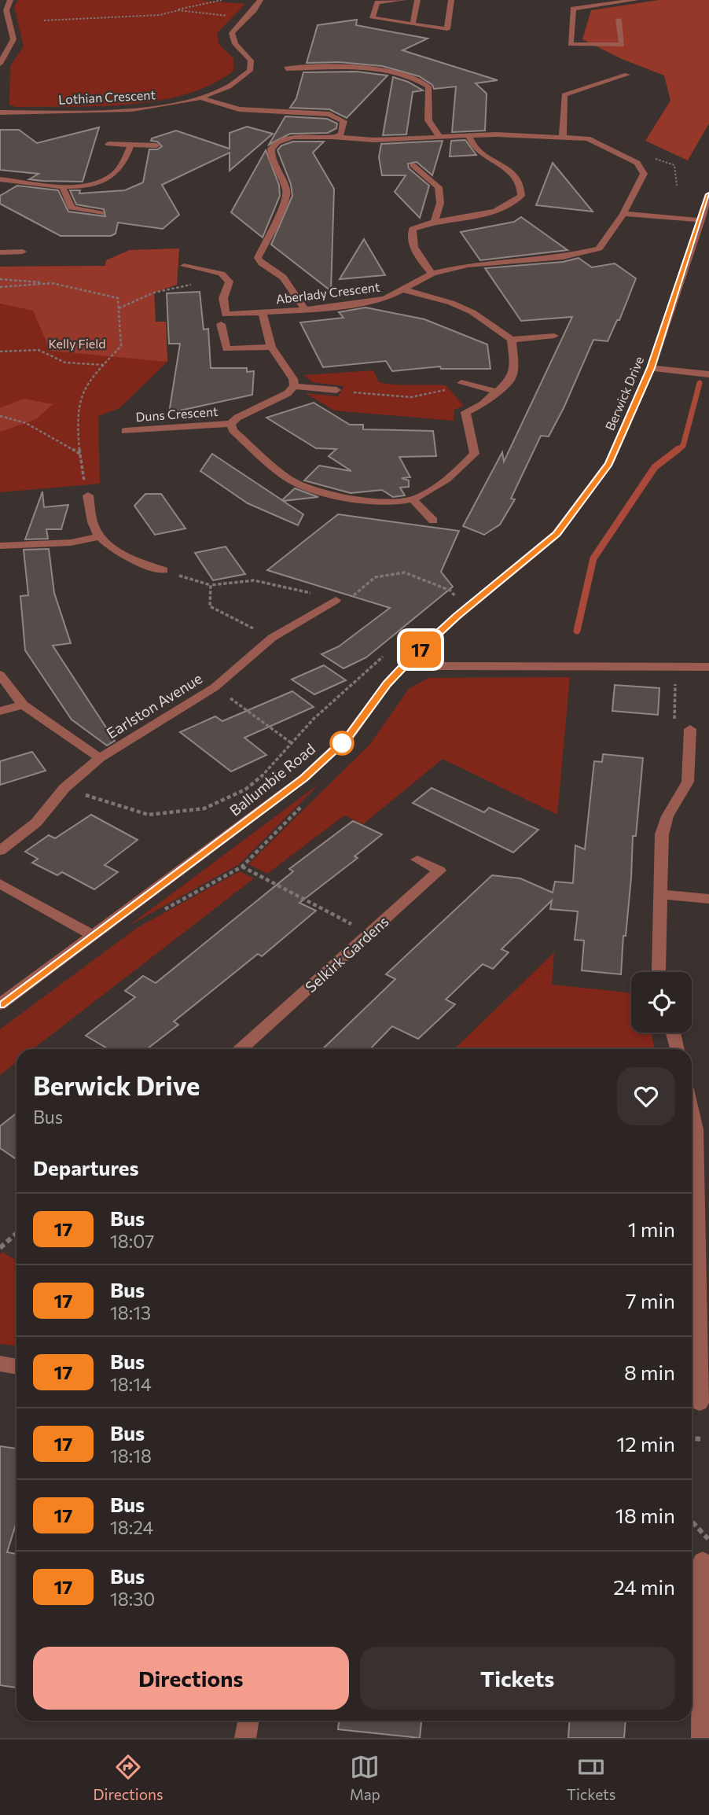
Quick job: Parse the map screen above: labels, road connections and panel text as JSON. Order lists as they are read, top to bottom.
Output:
{
  "streets": {
    "street": [
      "Lothian Crescent",
      "Aberlady Crescent",
      "Berwick Drive",
      "Duns Crescent",
      "Earlston Avenue",
      "Ballumbie Road",
      "Selkirk Gardens"
    ]
  },
  "crossings": [
    ["Berwick Drive", "Ballumbie Road"]
  ],
  "parks": ["Kelly Field"],
  "lines": ["bus line 17"],
  "page": {
    "on_map": "17",
    "heading": [
      ["Berwick Drive", "Bus"],
      "Departures"
    ],
    "list": [
      {
        "mark": "17",
        "name": "Bus",
        "note": "18:07",
        "value": "1 min"
      },
      {
        "mark": "17",
        "name": "Bus",
        "note": "18:13",
        "value": "7 min"
      },
      {
        "mark": "17",
        "name": "Bus",
        "note": "18:14",
        "value": "8 min"
      },
      {
        "mark": "17",
        "name": "Bus",
        "note": "18:18",
        "value": "12 min"
      },
      {
        "mark": "17",
        "name": "Bus",
        "note": "18:24",
        "value": "18 min"
      },
      {
        "mark": "17",
        "name": "Bus",
        "note": "18:30",
        "value": "24 min"
      }
    ],
    "buttons": ["Directions", "Tickets"],
    "tabs": ["Directions", "Map", "Tickets"]
  }
}
